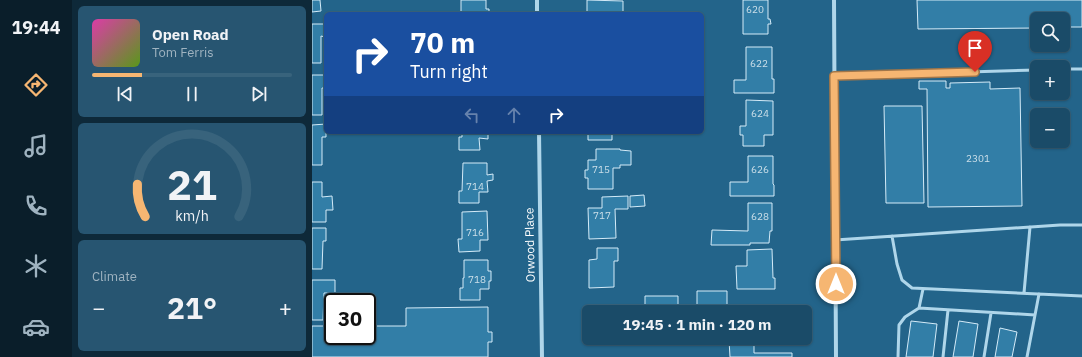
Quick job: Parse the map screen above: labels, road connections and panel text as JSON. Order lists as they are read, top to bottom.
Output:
{
  "streets": {
    "street": ["Orwood Place"]
  },
  "house_numbers": [
    "620",
    "622",
    "624",
    "2301",
    "715",
    "626",
    "714",
    "717",
    "628",
    "716",
    "718"
  ],
  "page": {
    "tabs": "19:44",
    "map_buttons": ["+", "−"],
    "turn": ["70 m", "Turn right"],
    "song": ["Open Road", "Tom Ferris"],
    "tile": "Climate",
    "heat": ["−", "21°", "+"],
    "limit": "30",
    "trip": "19:45 · 1 min · 120 m",
    "gauge": ["21", "km/h"]
  }
}
